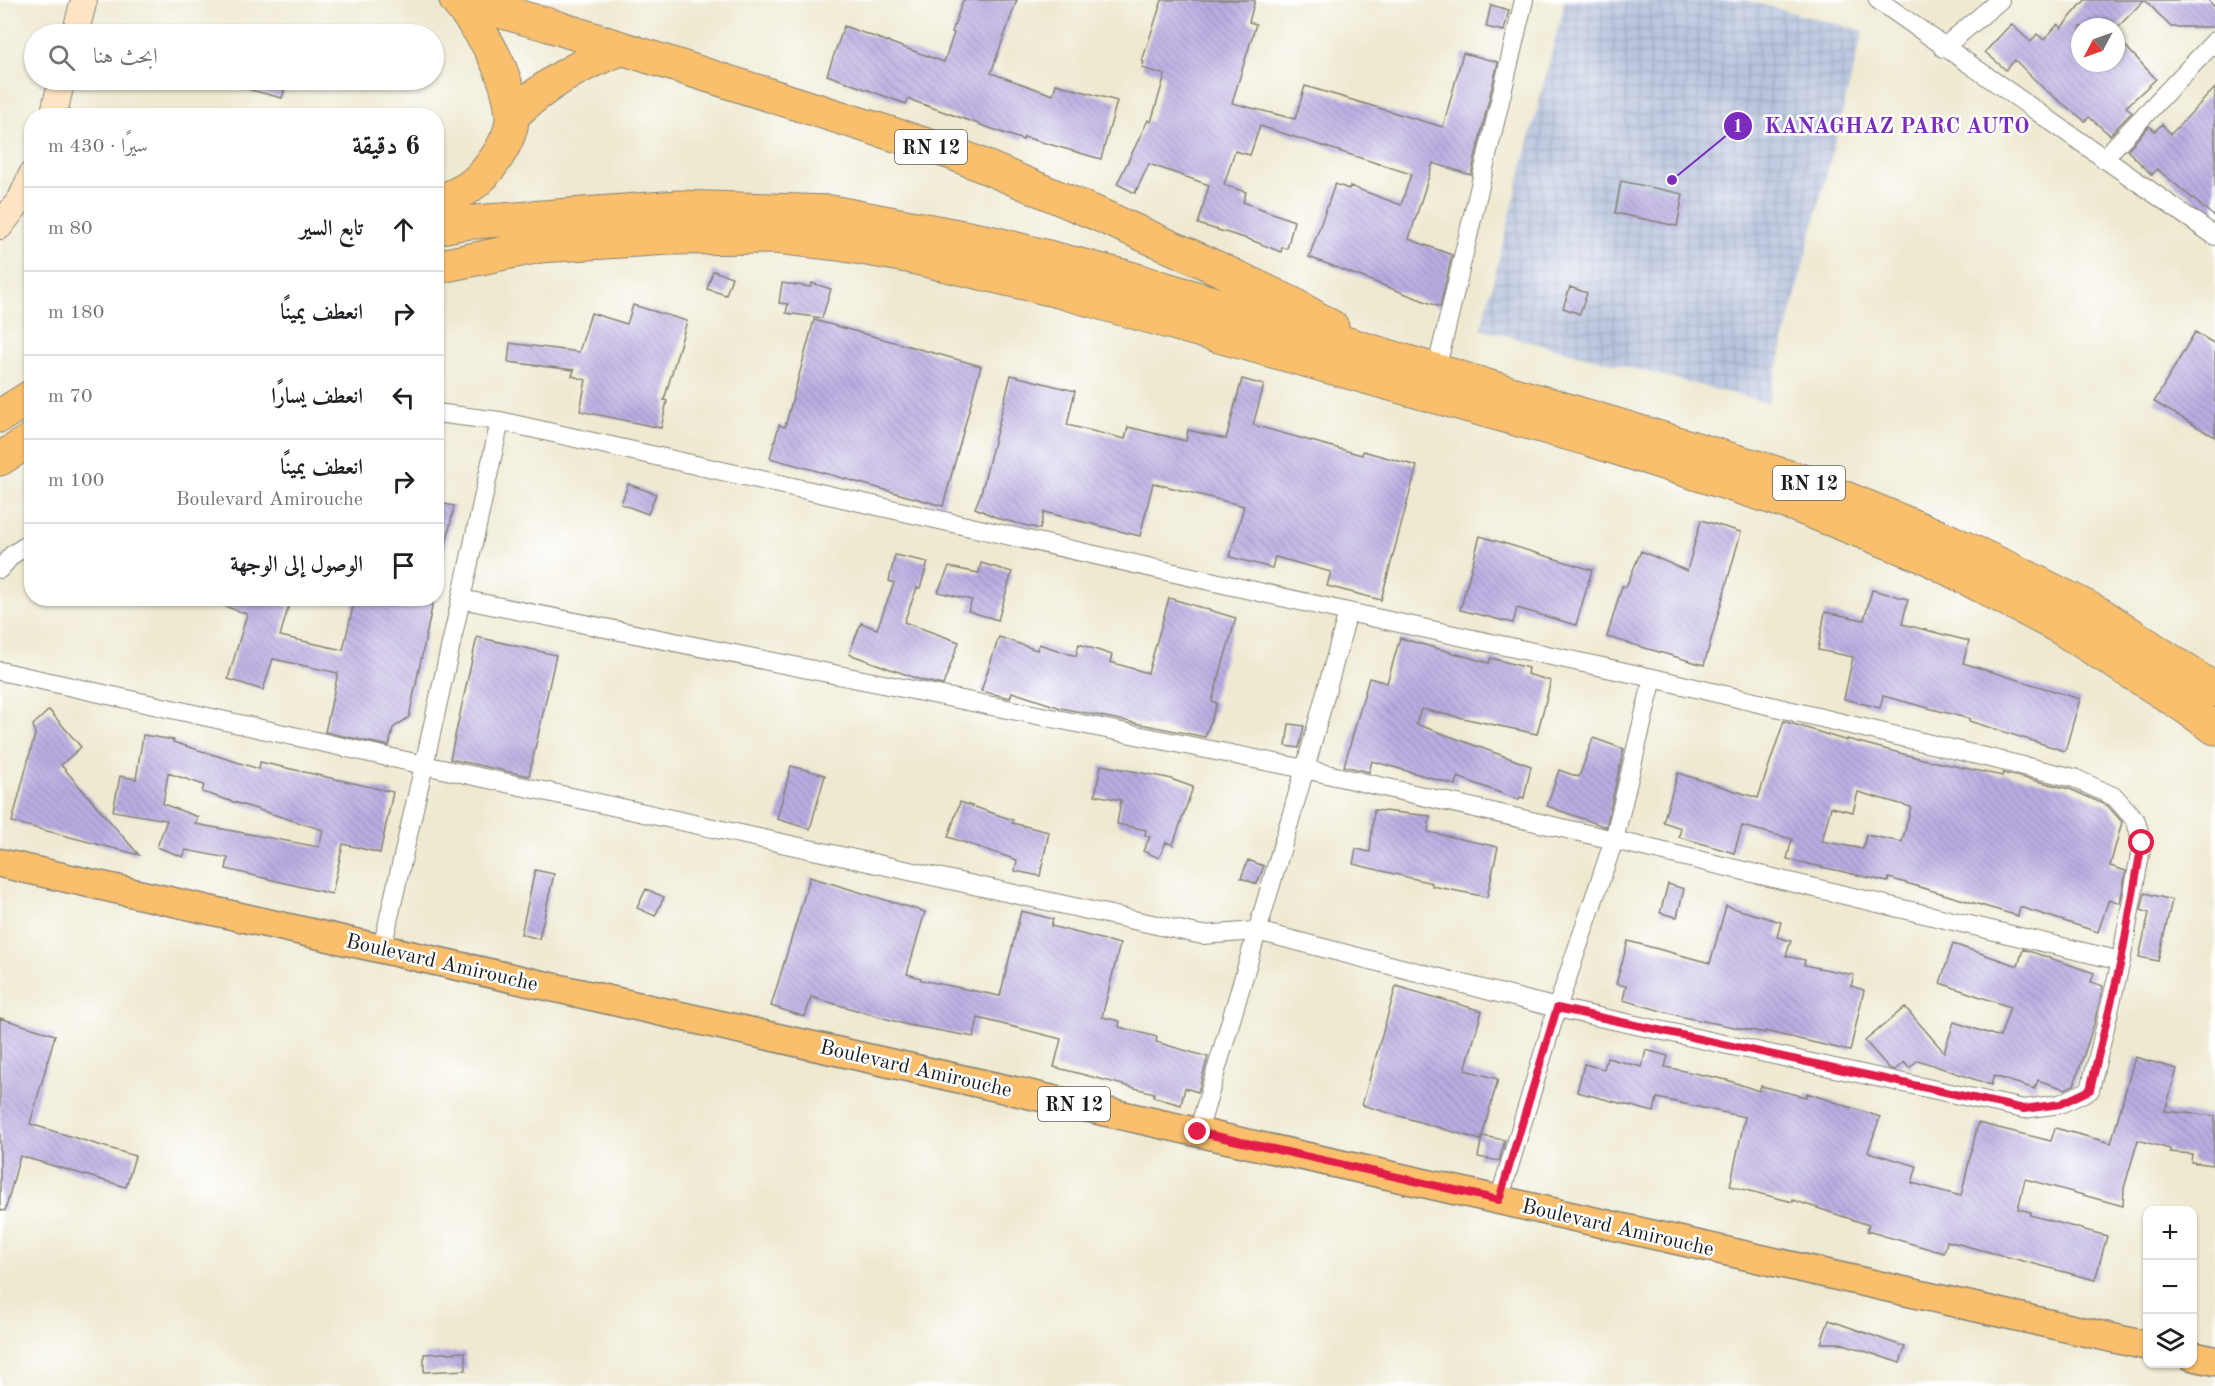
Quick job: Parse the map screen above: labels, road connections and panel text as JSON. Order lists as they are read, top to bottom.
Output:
{
  "streets": {
    "highway": ["RN 12"],
    "main road": ["Boulevard Amirouche"]
  },
  "places": ["KANAGHAZ PARC AUTO"],
  "north": "bottom left",
  "page": {
    "search": "ابحث هنا",
    "heading": ["6 دقيقة", "سيرًا · 430 m"],
    "list": [
      ["تابع السير", "80 m"],
      ["انعطف يمينًا", "180 m"],
      ["انعطف يسارًا", "70 m"],
      ["انعطف يمينًا", "Boulevard Amirouche", "100 m"],
      "الوصول إلى الوجهة"
    ],
    "map_buttons": ["+", "−"]
  }
}
